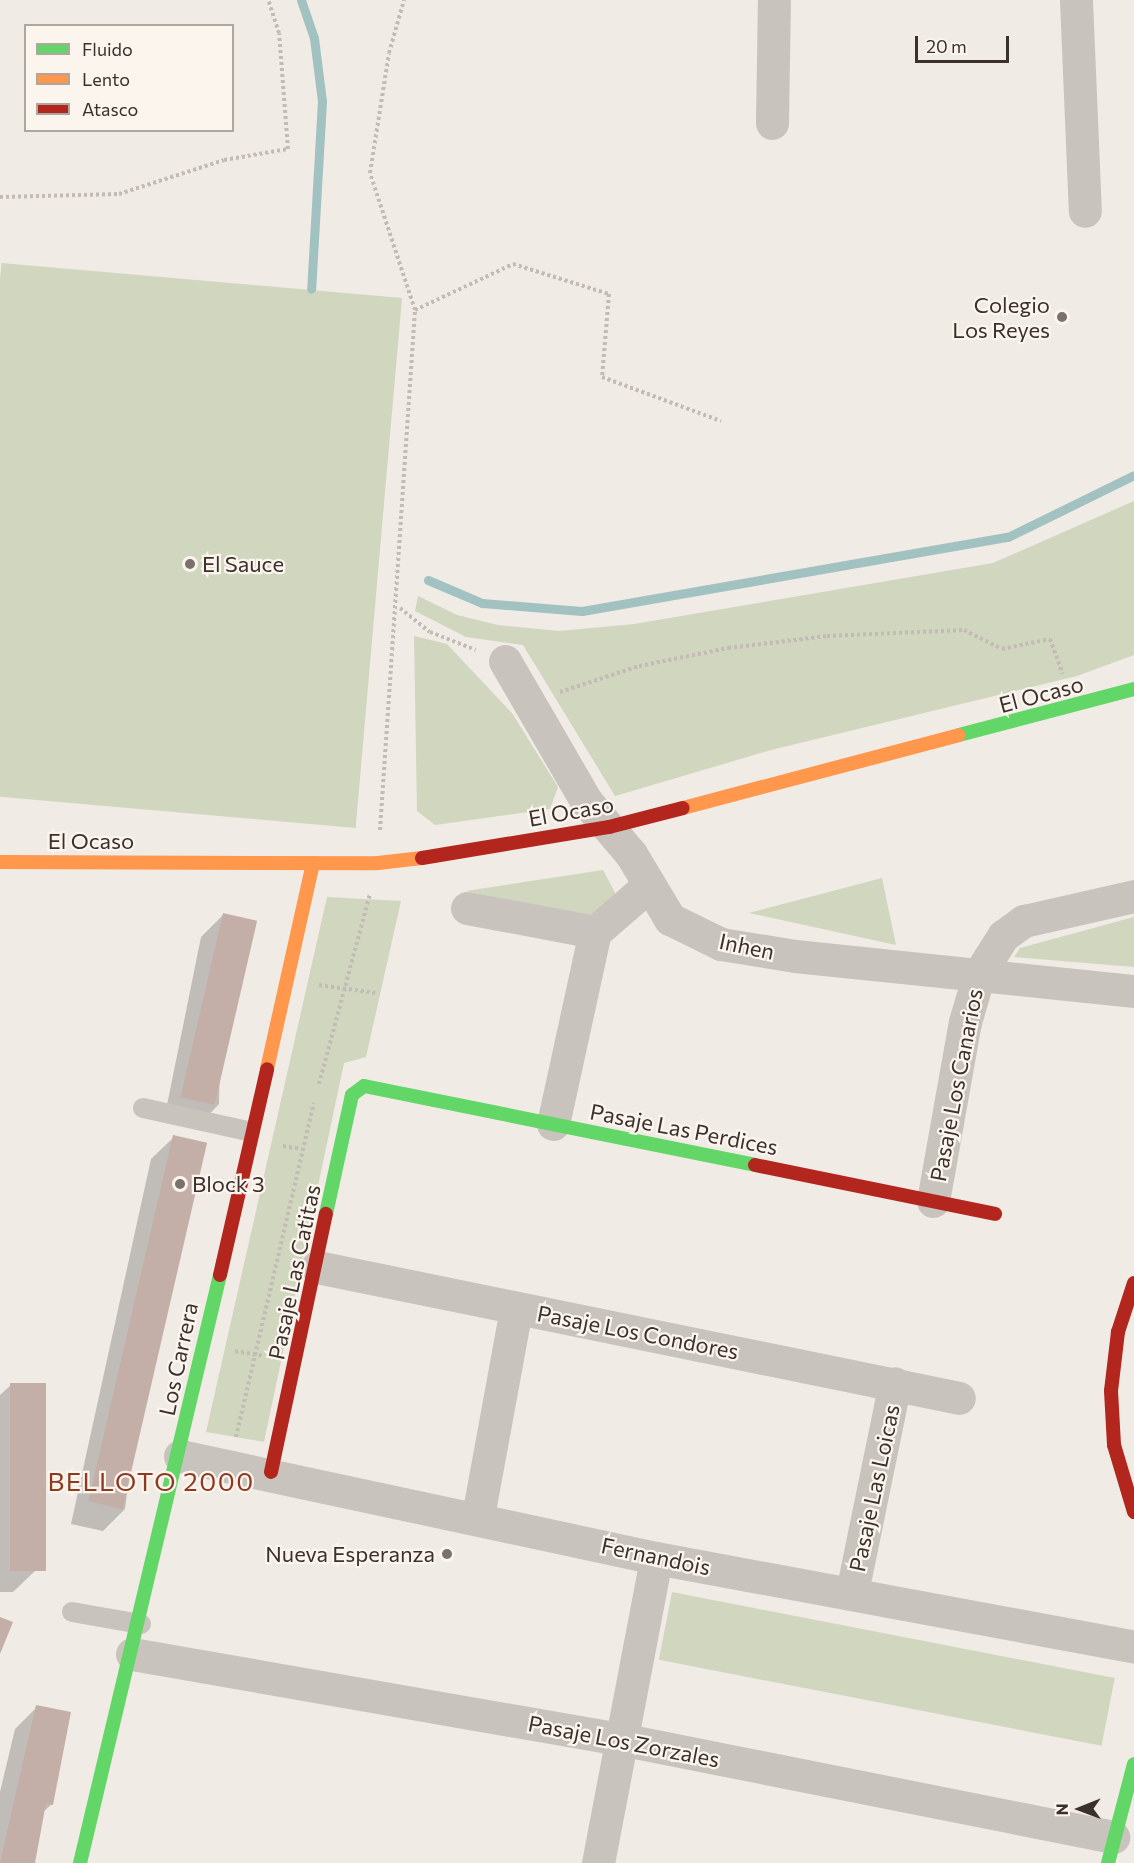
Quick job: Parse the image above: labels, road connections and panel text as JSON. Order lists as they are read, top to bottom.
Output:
{
  "streets": {
    "street": [
      "El Ocaso",
      "Inhen",
      "Pasaje Los Canarios",
      "Pasaje Las Perdices",
      "Pasaje Las Catitas",
      "Pasaje Los Condores",
      "Los Carrera",
      "Pasaje Las Loicas",
      "Fernandois",
      "Pasaje Los Zorzales"
    ]
  },
  "crossings": [
    ["El Ocaso", "Inhen"],
    ["El Ocaso", "Los Carrera"],
    ["Inhen", "Pasaje Los Canarios"],
    ["Pasaje Los Canarios", "Pasaje Las Perdices"],
    ["Pasaje Las Perdices", "Pasaje Las Catitas"],
    ["Pasaje Las Catitas", "Pasaje Los Condores"],
    ["Pasaje Las Catitas", "Fernandois"],
    ["Pasaje Los Condores", "Pasaje Las Loicas"],
    ["Los Carrera", "Fernandois"],
    ["Los Carrera", "Pasaje Los Zorzales"],
    ["Pasaje Las Loicas", "Fernandois"]
  ],
  "districts": ["BELLOTO 2000"],
  "places": [
    "Colegio Los Reyes",
    "El Sauce",
    "Block 3",
    "Nueva Esperanza"
  ],
  "legend": ["Fluido", "Lento", "Atasco"],
  "scale_bar": "20 m",
  "north": "left"
}
